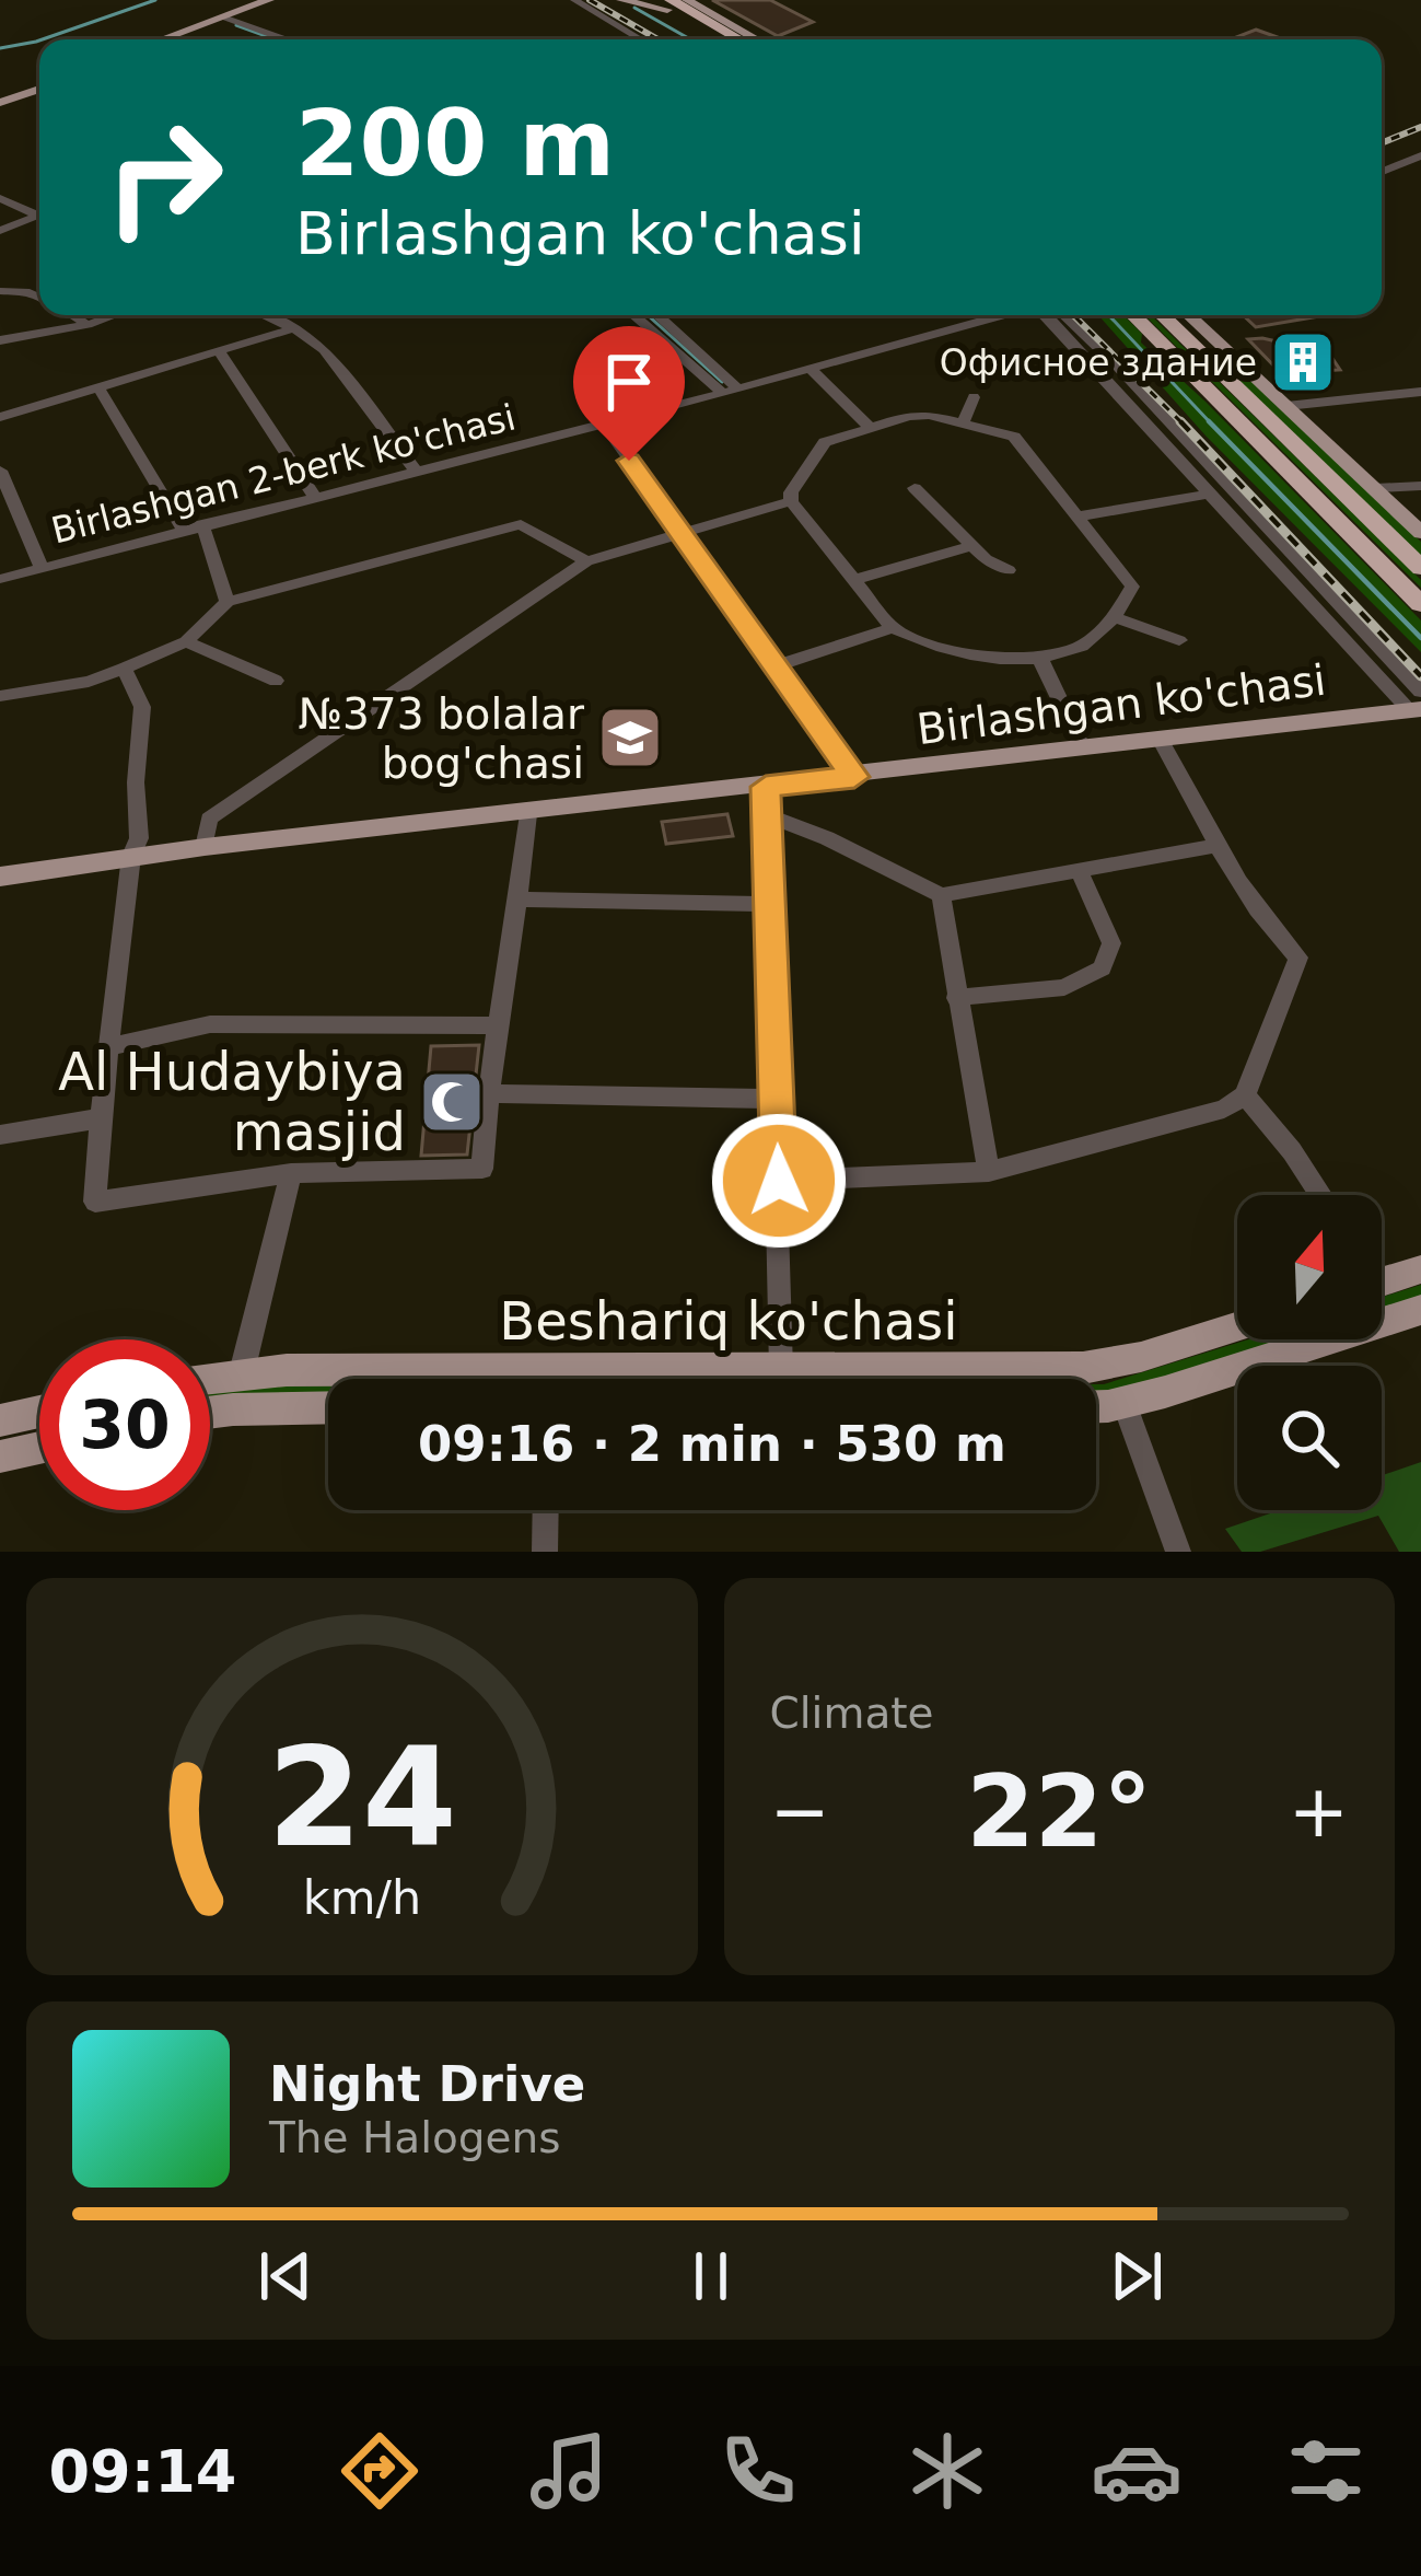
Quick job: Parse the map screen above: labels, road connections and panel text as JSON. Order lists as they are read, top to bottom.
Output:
{
  "streets": {
    "main road": ["Birlashgan ko'chasi", "Beshariq ko'chasi"],
    "street": ["Birlashgan 2-berk ko'chasi"]
  },
  "places": {
    "building": ["Офисное здание"],
    "school or university": ["№373 bolalar bog'chasi"],
    "mosque": ["Al Hudaybiya masjid"]
  },
  "north": "top",
  "page": {
    "turn": ["200 m", "Birlashgan ko'chasi"],
    "limit": "30",
    "trip": "09:16 · 2 min · 530 m",
    "tile": "Climate",
    "heat": ["−", "22°", "+"],
    "song": ["Night Drive", "The Halogens"],
    "tabs": "09:14",
    "gauge": ["24", "km/h"]
  }
}
